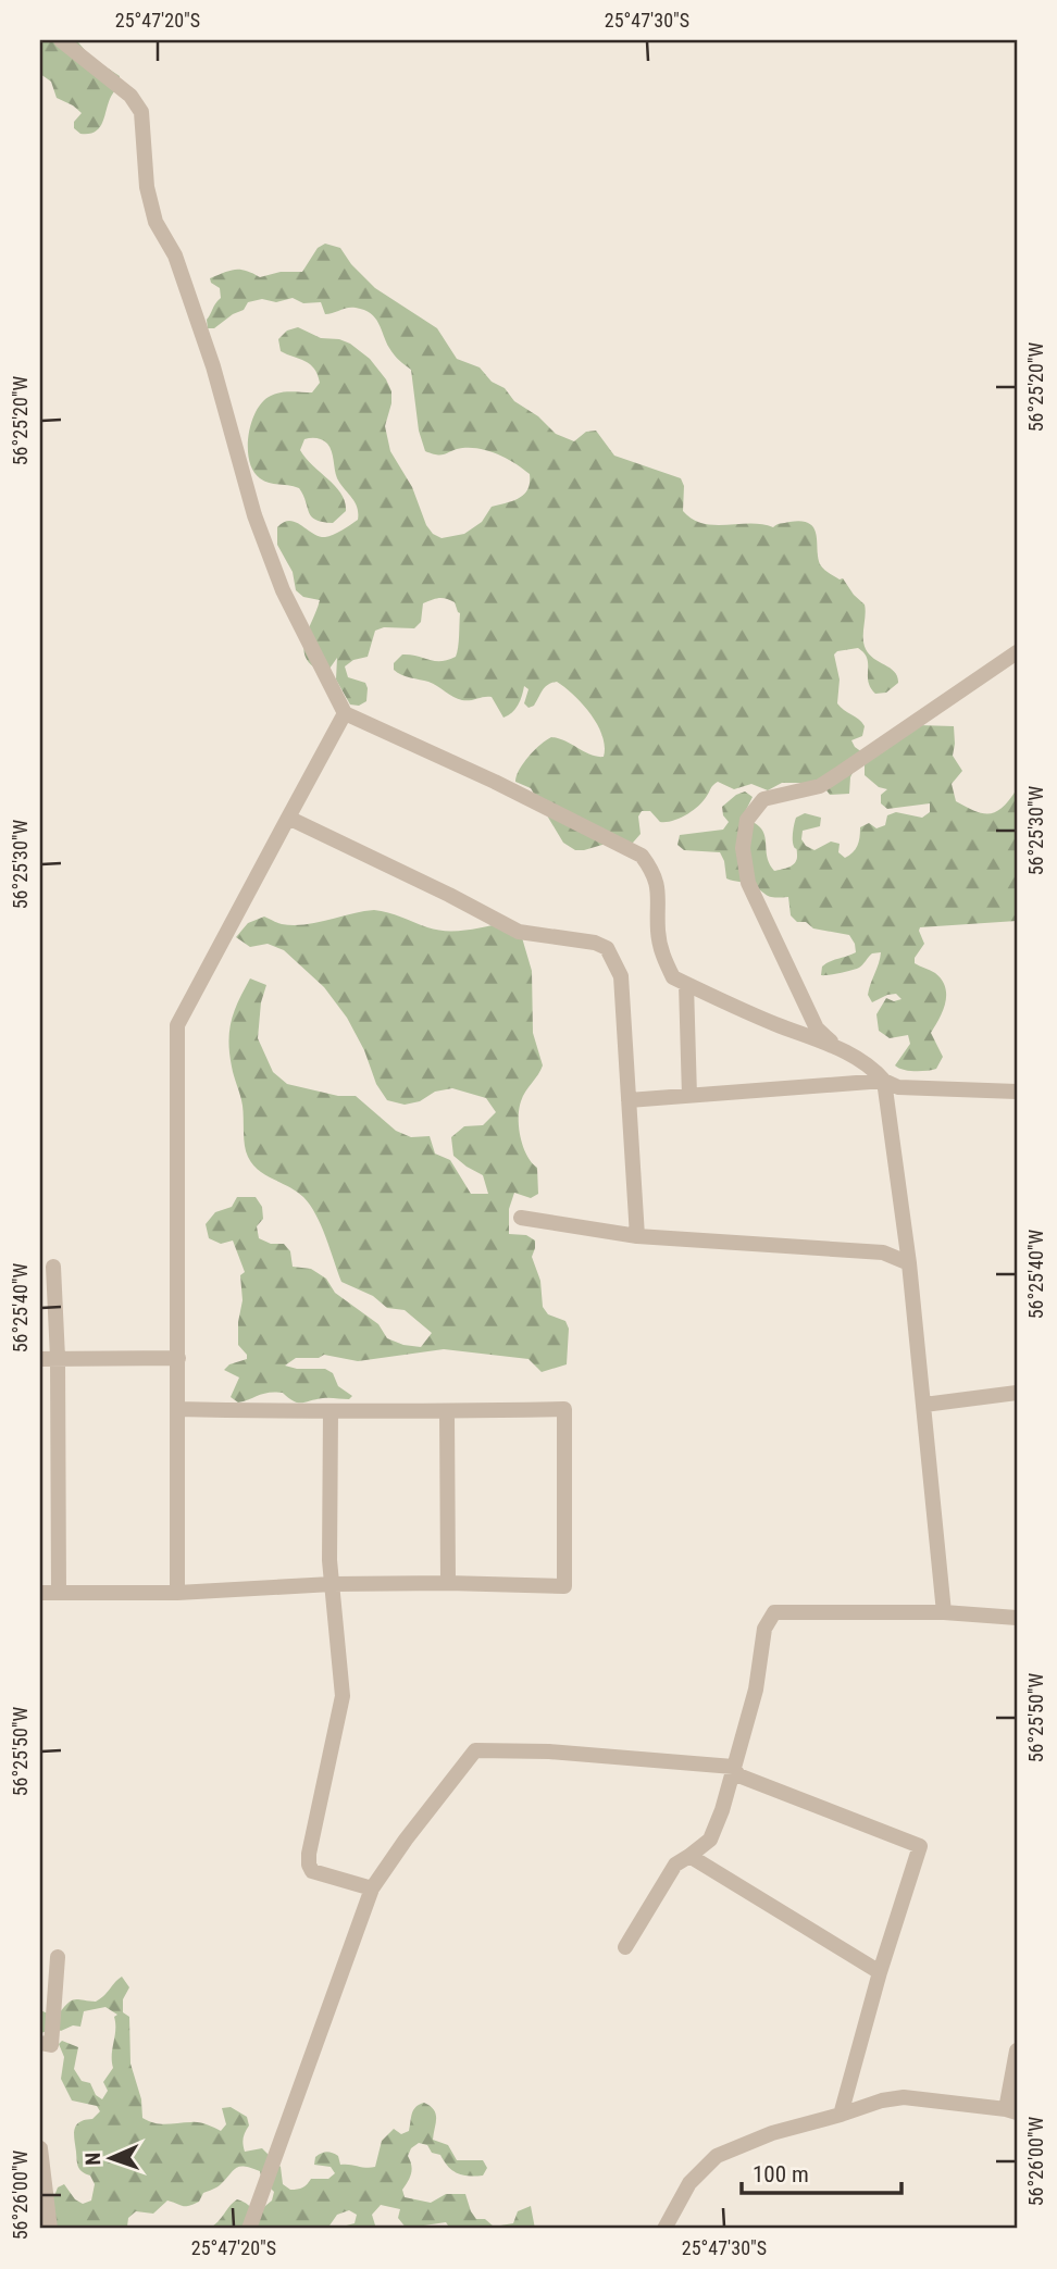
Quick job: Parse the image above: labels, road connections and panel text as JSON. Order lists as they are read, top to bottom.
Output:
{
  "scale_bar": "100 m",
  "north": "left",
  "coordinates": [
    "25°47'20\"S",
    "25°47'30\"S",
    "56°25'20\"W",
    "56°25'30\"W",
    "56°25'40\"W",
    "56°25'50\"W",
    "56°26'00\"W"
  ]
}
